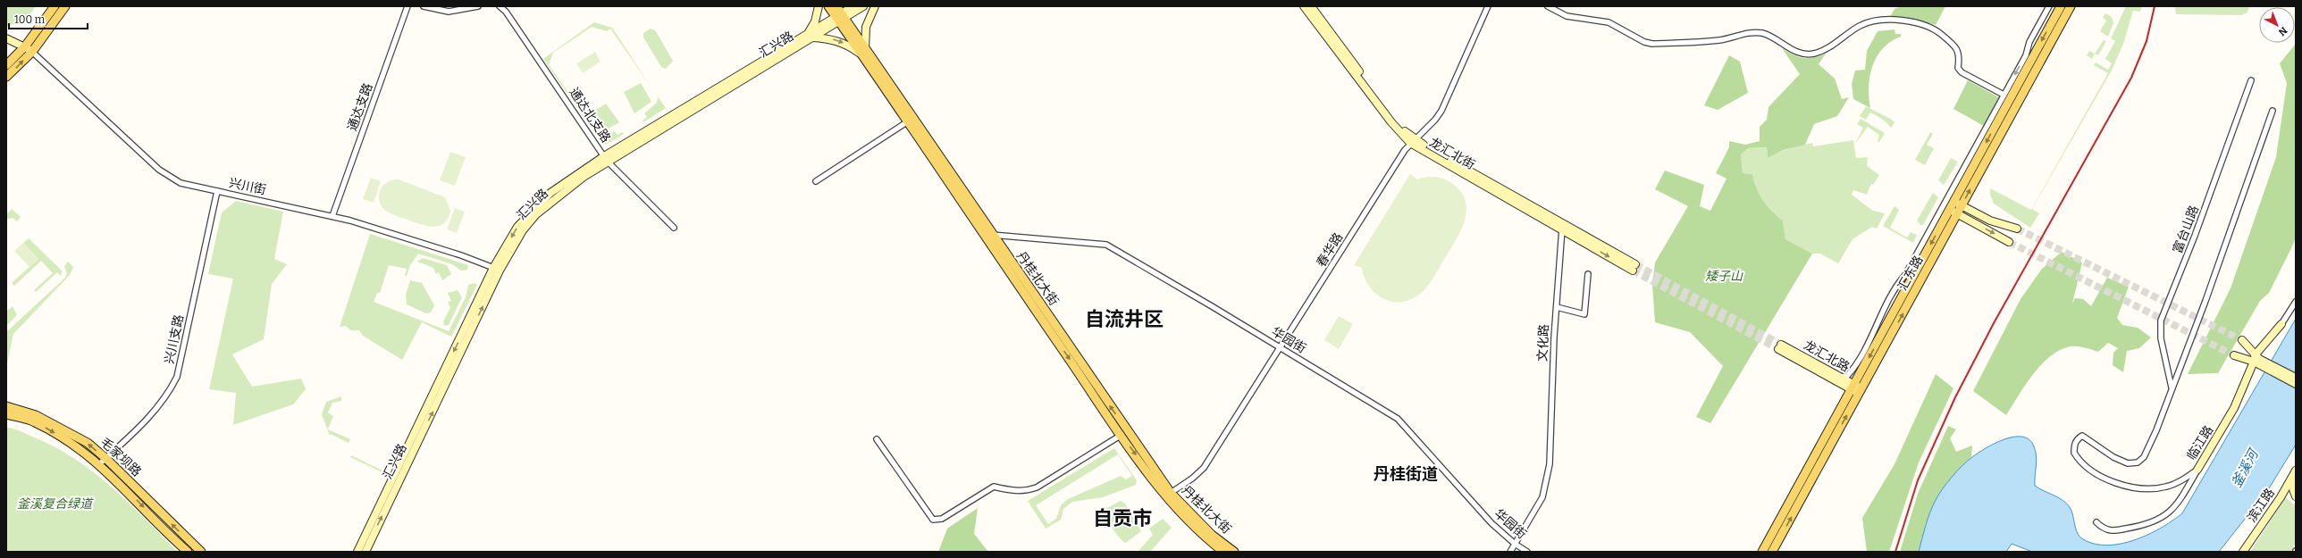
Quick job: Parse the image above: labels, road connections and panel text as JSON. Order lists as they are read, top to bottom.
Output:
{
  "streets": {
    "main road": [
      "汇兴路",
      "龙汇北街",
      "汇东路",
      "丹桂北大街",
      "龙汇北路",
      "临江路",
      "毛家坝路",
      "滨江路"
    ],
    "street": [
      "通达支路",
      "通达北支路",
      "兴川街",
      "富台山路",
      "春华路",
      "兴川支路",
      "华园街",
      "文化路"
    ]
  },
  "crossings": [
    ["汇兴路", "通达北支路"],
    ["汇兴路", "兴川街"],
    ["汇兴路", "丹桂北大街"],
    ["通达支路", "兴川街"],
    ["龙汇北街", "春华路"],
    ["龙汇北街", "文化路"],
    ["兴川街", "兴川支路"],
    ["富台山路", "临江路"],
    ["春华路", "丹桂北大街"],
    ["春华路", "华园街"],
    ["汇东路", "龙汇北路"],
    ["丹桂北大街", "华园街"],
    ["兴川支路", "毛家坝路"],
    ["华园街", "文化路"]
  ],
  "districts": ["自流井区", "丹桂街道", "自贡市"],
  "water": ["釜溪河"],
  "parks": ["矮子山", "釜溪复合绿道"],
  "scale_bar": "100 m",
  "north": "bottom right"
}
